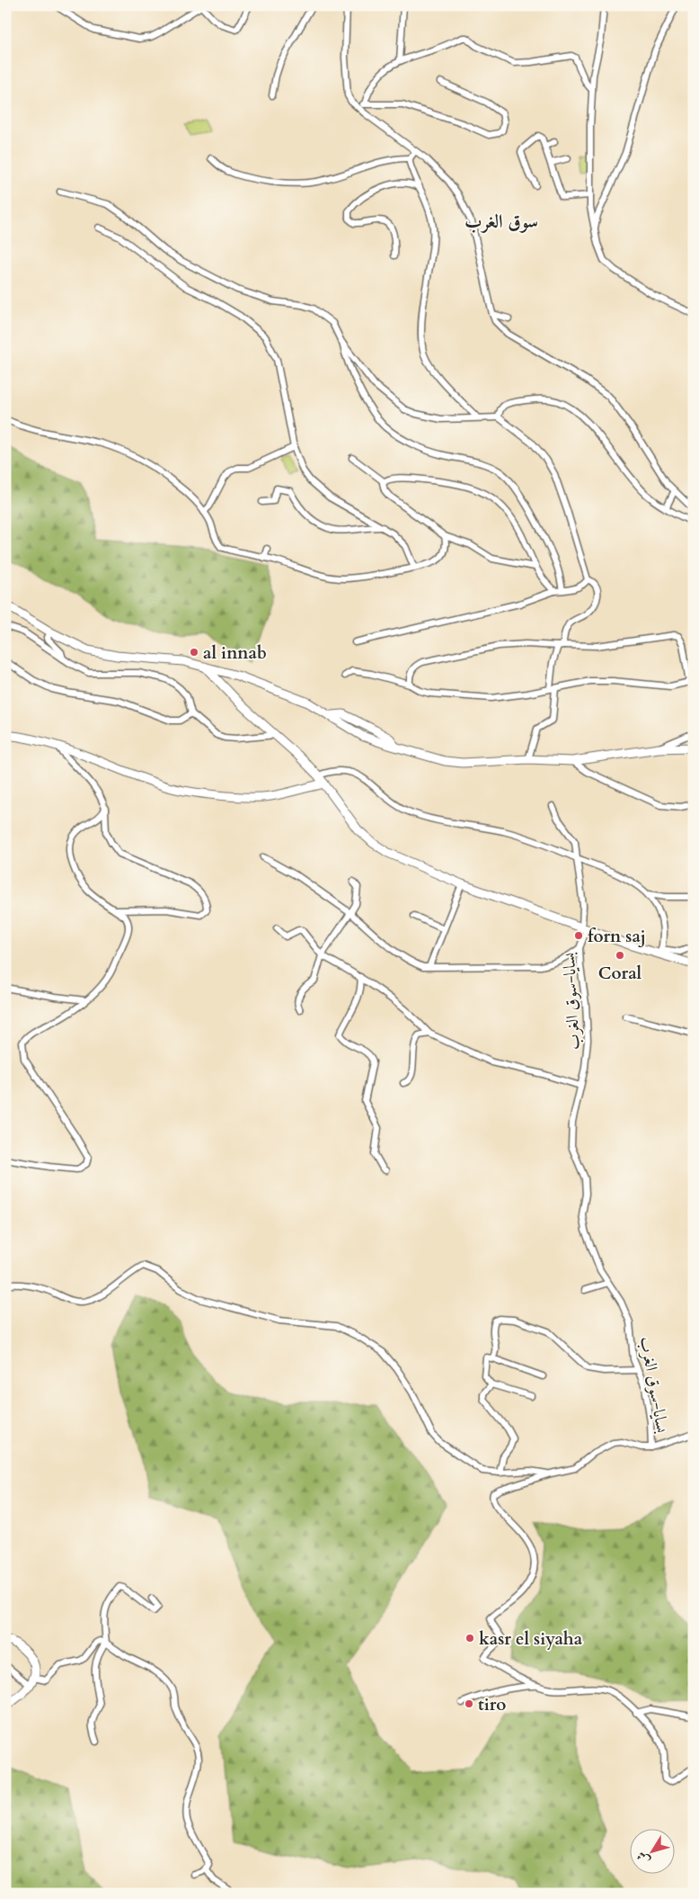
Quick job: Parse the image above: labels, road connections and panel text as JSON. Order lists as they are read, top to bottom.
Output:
{
  "streets": {
    "street": ["بسايا-سوق الغرب"]
  },
  "districts": ["سوق الغرب"],
  "places": [
    "al innab",
    "forn saj",
    "Coral",
    "kasr el siyaha",
    "tiro"
  ],
  "north": "bottom left"
}
